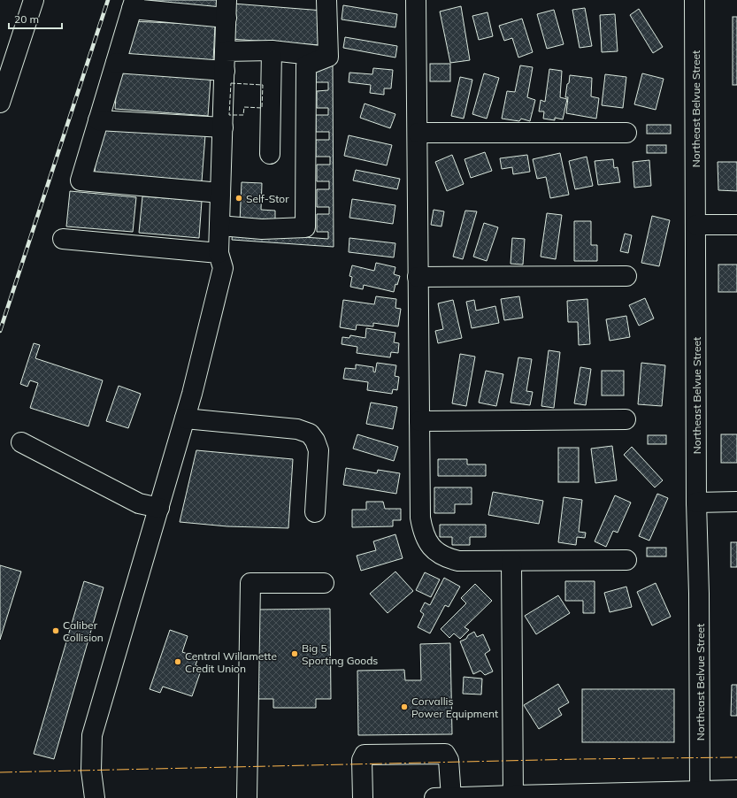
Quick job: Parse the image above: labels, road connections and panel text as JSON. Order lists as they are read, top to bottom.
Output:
{
  "streets": {
    "main road": ["Northeast Belvue Street"]
  },
  "places": [
    "Self-Stor",
    "Caliber Collision",
    "Big 5 Sporting Goods",
    "Central Willamette Credit Union",
    "Corvallis Power Equipment"
  ],
  "scale_bar": "20 m"
}
